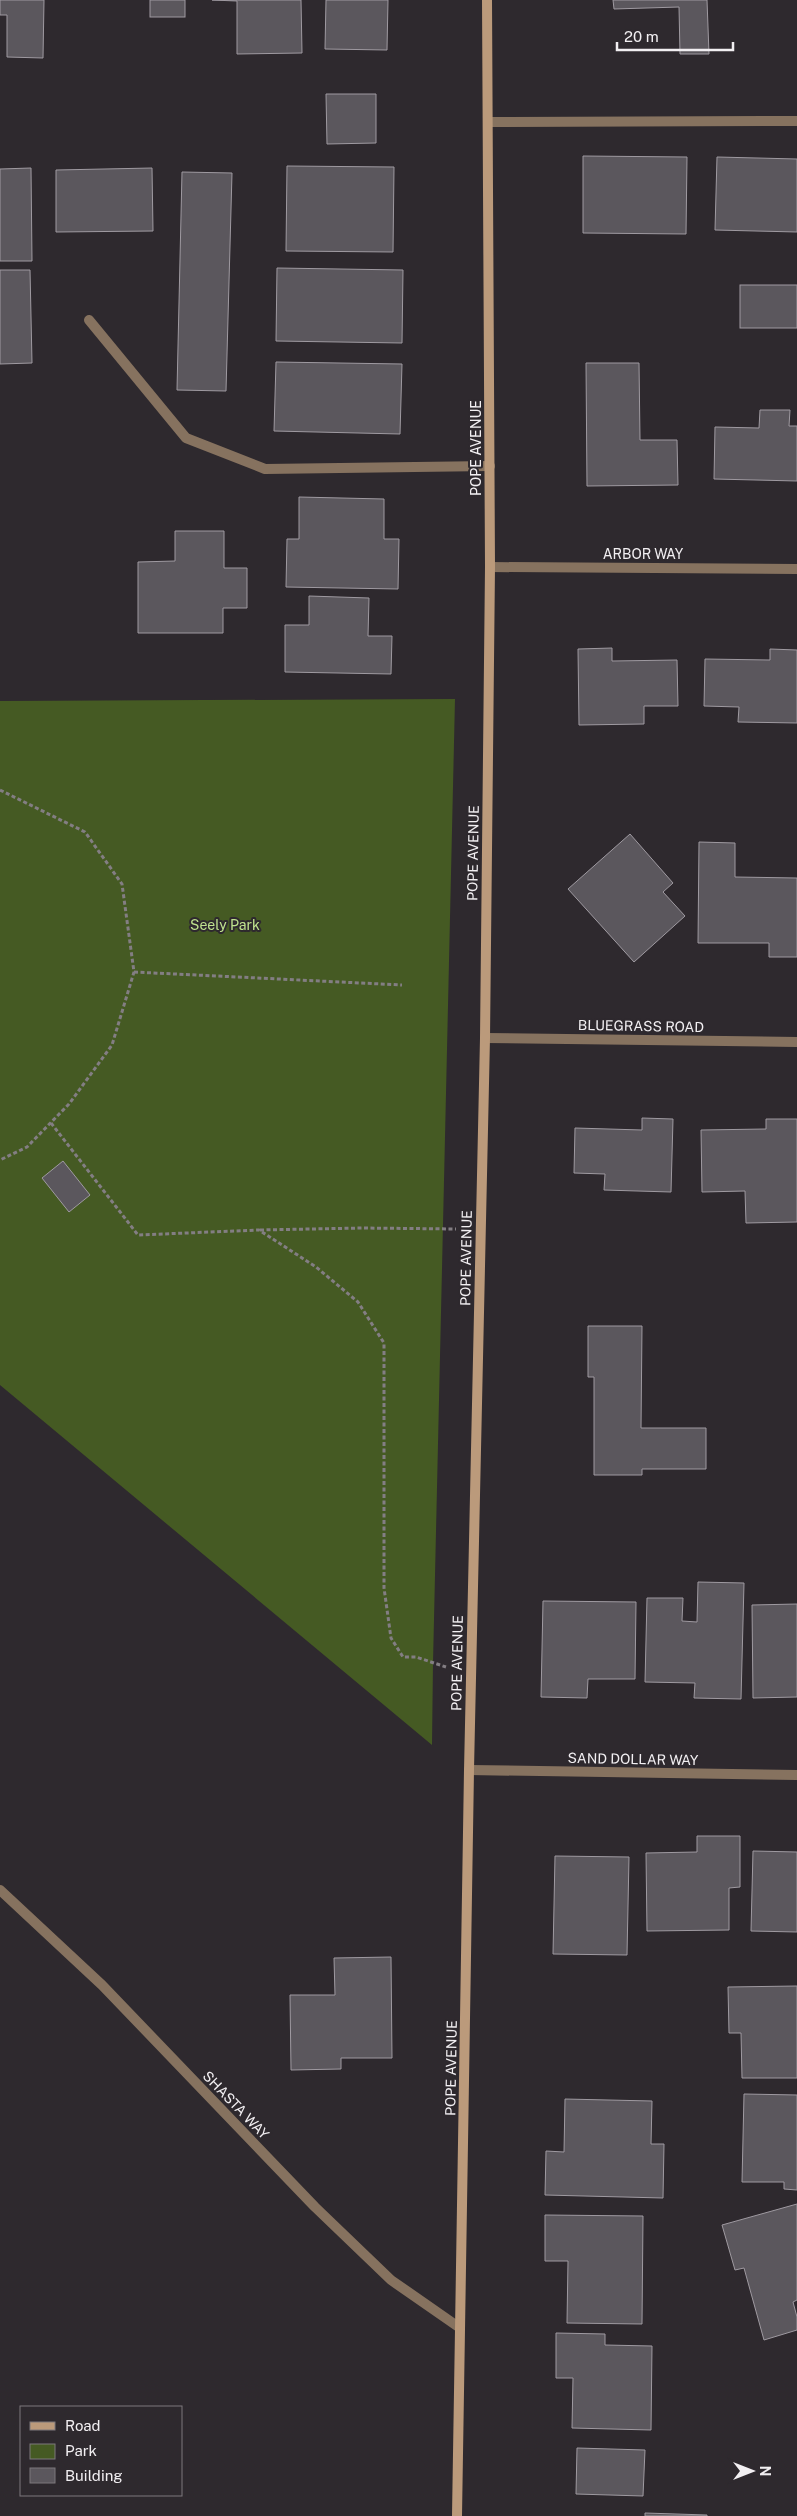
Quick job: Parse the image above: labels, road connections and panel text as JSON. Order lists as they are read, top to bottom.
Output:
{
  "streets": {
    "street": [
      "POPE AVENUE",
      "ARBOR WAY",
      "BLUEGRASS ROAD",
      "SAND DOLLAR WAY",
      "SHASTA WAY"
    ]
  },
  "crossings": [
    ["POPE AVENUE", "ARBOR WAY"],
    ["POPE AVENUE", "BLUEGRASS ROAD"],
    ["POPE AVENUE", "SAND DOLLAR WAY"],
    ["POPE AVENUE", "SHASTA WAY"]
  ],
  "parks": ["Seely Park"],
  "legend": ["Road", "Park", "Building"],
  "scale_bar": "20 m",
  "north": "right"
}
